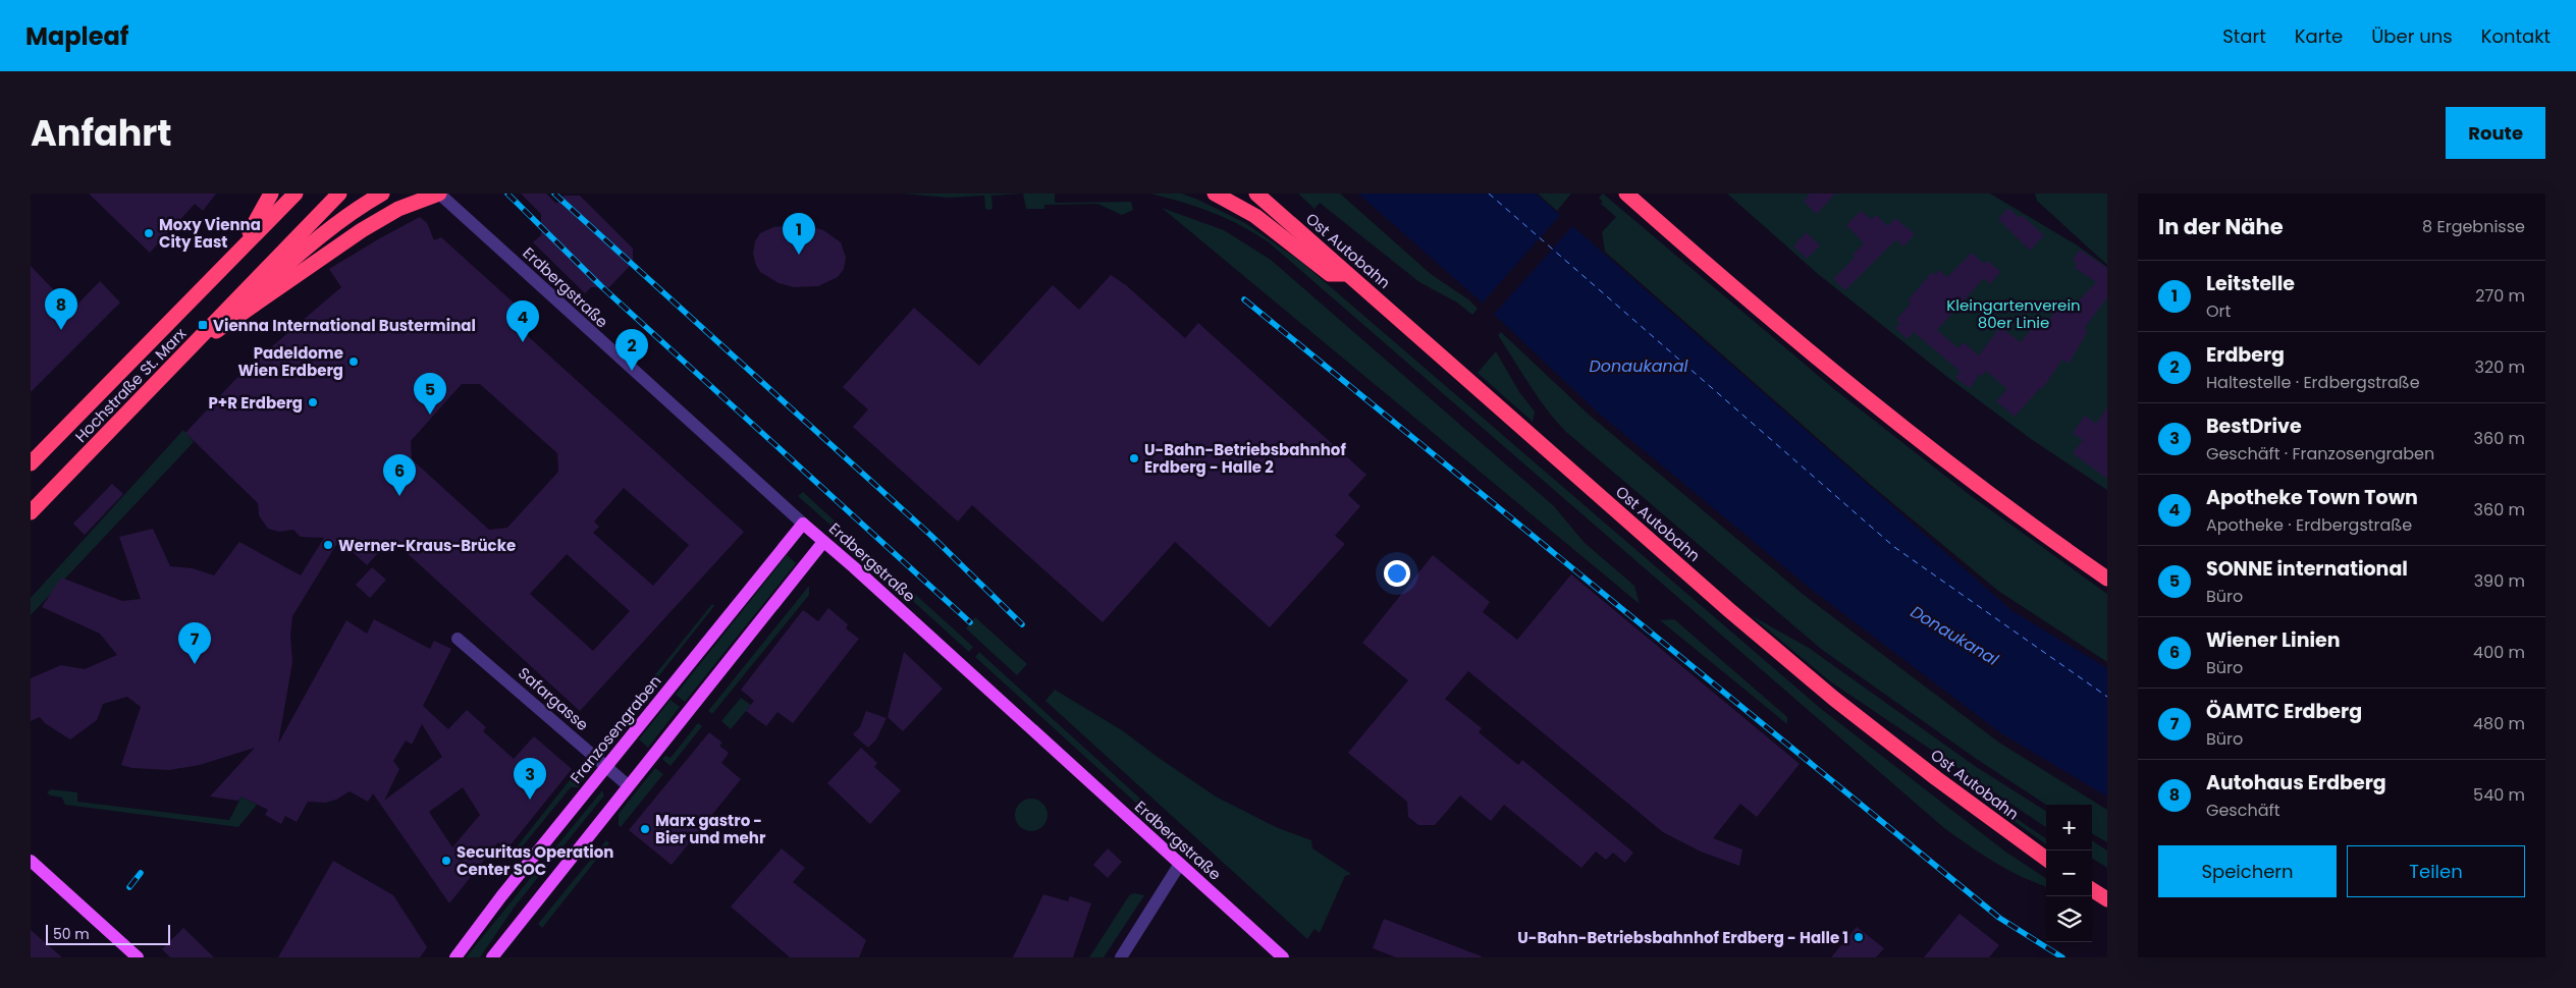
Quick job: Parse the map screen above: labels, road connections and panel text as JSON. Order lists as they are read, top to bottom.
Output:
{
  "streets": {
    "highway": ["Ost Autobahn", "Hochstraße St. Marx"],
    "main road": ["Erdbergstraße", "Franzosengraben"],
    "street": ["Safargasse"]
  },
  "crossings": [
    ["Erdbergstraße", "Franzosengraben"],
    ["Safargasse", "Franzosengraben"]
  ],
  "water": ["Donaukanal"],
  "parks": ["Kleingartenverein 80er Linie"],
  "places": {
    "other": [
      "Moxy Vienna City East",
      "Padeldome Wien Erdberg",
      "P+R Erdberg",
      "U-Bahn-Betriebsbahnhof Erdberg - Halle 2",
      "Werner-Kraus-Brücke",
      "Marx gastro - Bier und mehr",
      "Securitas Operation Center SOC",
      "U-Bahn-Betriebsbahnhof Erdberg - Halle 1"
    ],
    "transit": ["Vienna International Busterminal"]
  },
  "scale_bar": "50 m",
  "page": {
    "header": "Mapleaf",
    "nav": [
      "Start",
      "Karte",
      "Über uns",
      "Kontakt"
    ],
    "title": "Anfahrt",
    "buttons": [
      "Route",
      ["Speichern", "Teilen"]
    ],
    "heading": ["In der Nähe", "8 Ergebnisse"],
    "pins": [
      "1",
      "8",
      "4",
      "2",
      "5",
      "6",
      "7",
      "3"
    ],
    "list": [
      {
        "mark": "1",
        "name": "Leitstelle",
        "note": "Ort",
        "value": "270 m"
      },
      {
        "mark": "2",
        "name": "Erdberg",
        "note": "Haltestelle · Erdbergstraße",
        "value": "320 m"
      },
      {
        "mark": "3",
        "name": "BestDrive",
        "note": "Geschäft · Franzosengraben",
        "value": "360 m"
      },
      {
        "mark": "4",
        "name": "Apotheke Town Town",
        "note": "Apotheke · Erdbergstraße",
        "value": "360 m"
      },
      {
        "mark": "5",
        "name": "SONNE international",
        "note": "Büro",
        "value": "390 m"
      },
      {
        "mark": "6",
        "name": "Wiener Linien",
        "note": "Büro",
        "value": "400 m"
      },
      {
        "mark": "7",
        "name": "ÖAMTC Erdberg",
        "note": "Büro",
        "value": "480 m"
      },
      {
        "mark": "8",
        "name": "Autohaus Erdberg",
        "note": "Geschäft",
        "value": "540 m"
      }
    ],
    "map_buttons": ["+", "−"],
    "scale": "50 m"
  }
}
